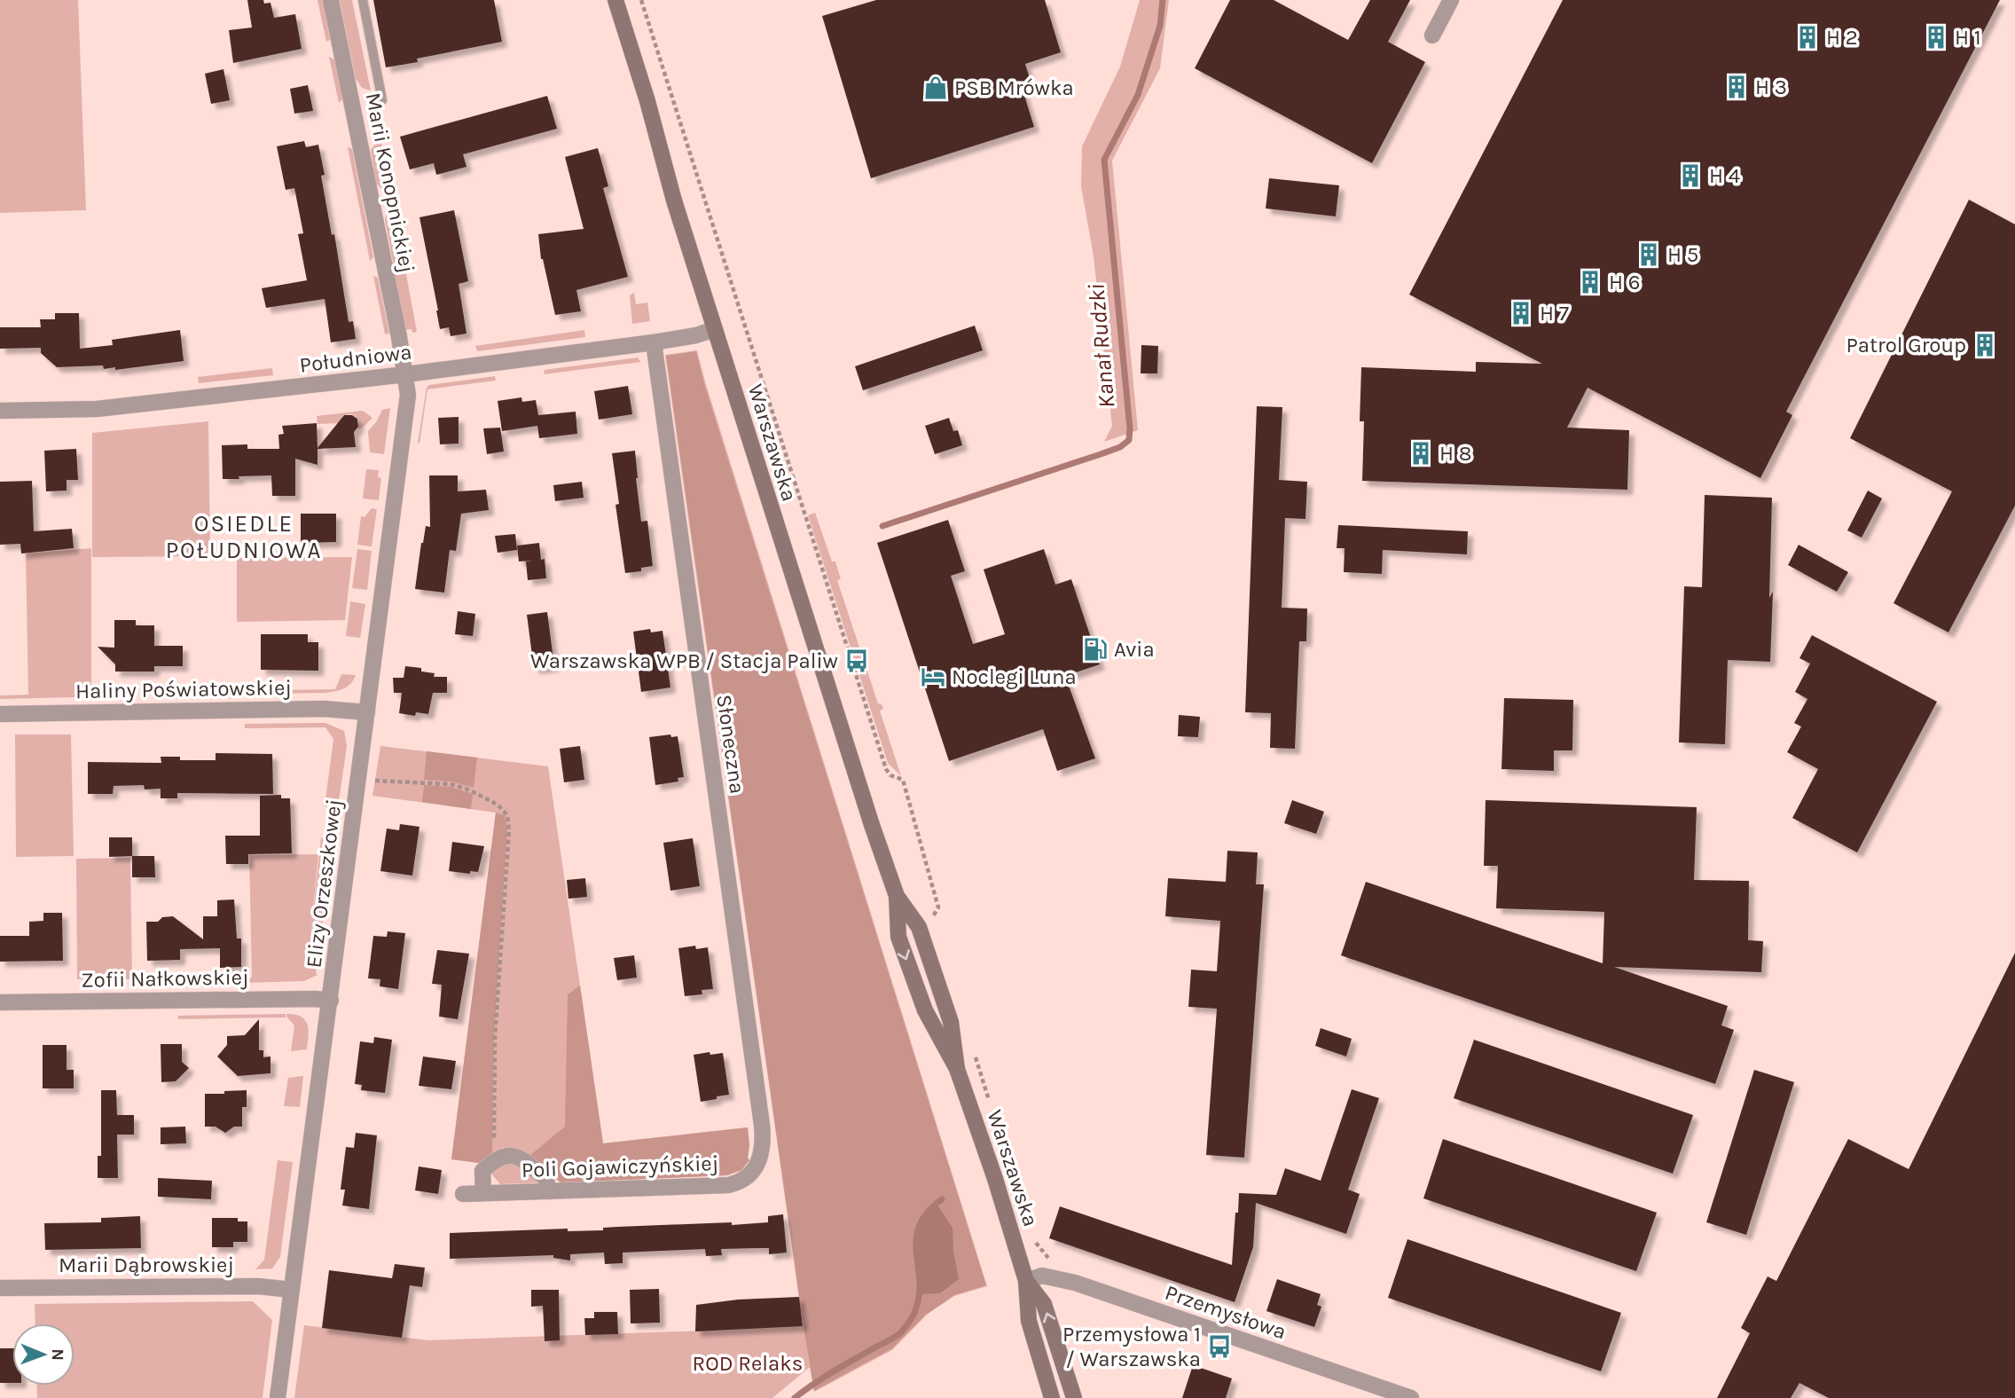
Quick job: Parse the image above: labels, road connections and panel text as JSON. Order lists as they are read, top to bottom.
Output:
{
  "streets": {
    "main road": ["Warszawska"],
    "street": [
      "Marii Konopnickiej",
      "Południowa",
      "Haliny Poświatowskiej",
      "Słoneczna",
      "Elizy Orzeszkowej",
      "Zofii Nałkowskiej",
      "Poli Gojawiczyńskiej",
      "Marii Dąbrowskiej",
      "Przemysłowa"
    ]
  },
  "crossings": [
    ["Marii Konopnickiej", "Południowa"],
    ["Marii Konopnickiej", "Elizy Orzeszkowej"],
    ["Południowa", "Warszawska"],
    ["Południowa", "Słoneczna"],
    ["Południowa", "Elizy Orzeszkowej"],
    ["Warszawska", "Przemysłowa"],
    ["Haliny Poświatowskiej", "Elizy Orzeszkowej"],
    ["Słoneczna", "Poli Gojawiczyńskiej"],
    ["Elizy Orzeszkowej", "Zofii Nałkowskiej"],
    ["Elizy Orzeszkowej", "Marii Dąbrowskiej"]
  ],
  "districts": ["OSIEDLE POŁUDNIOWA"],
  "water": ["Kanał Rudzki"],
  "parks": ["ROD Relaks"],
  "places": {
    "building": [
      "H 2",
      "H 1",
      "H 3",
      "H 4",
      "H 5",
      "H 6",
      "H 7",
      "Patrol Group",
      "H 8"
    ],
    "shop": ["PSB Mrówka"],
    "fuel station": ["Avia"],
    "bus stop": ["Warszawska WPB / Stacja Paliw", "Przemysłowa 1 / Warszawska"],
    "hotel": ["Noclegi Luna"]
  },
  "north": "right"
}
